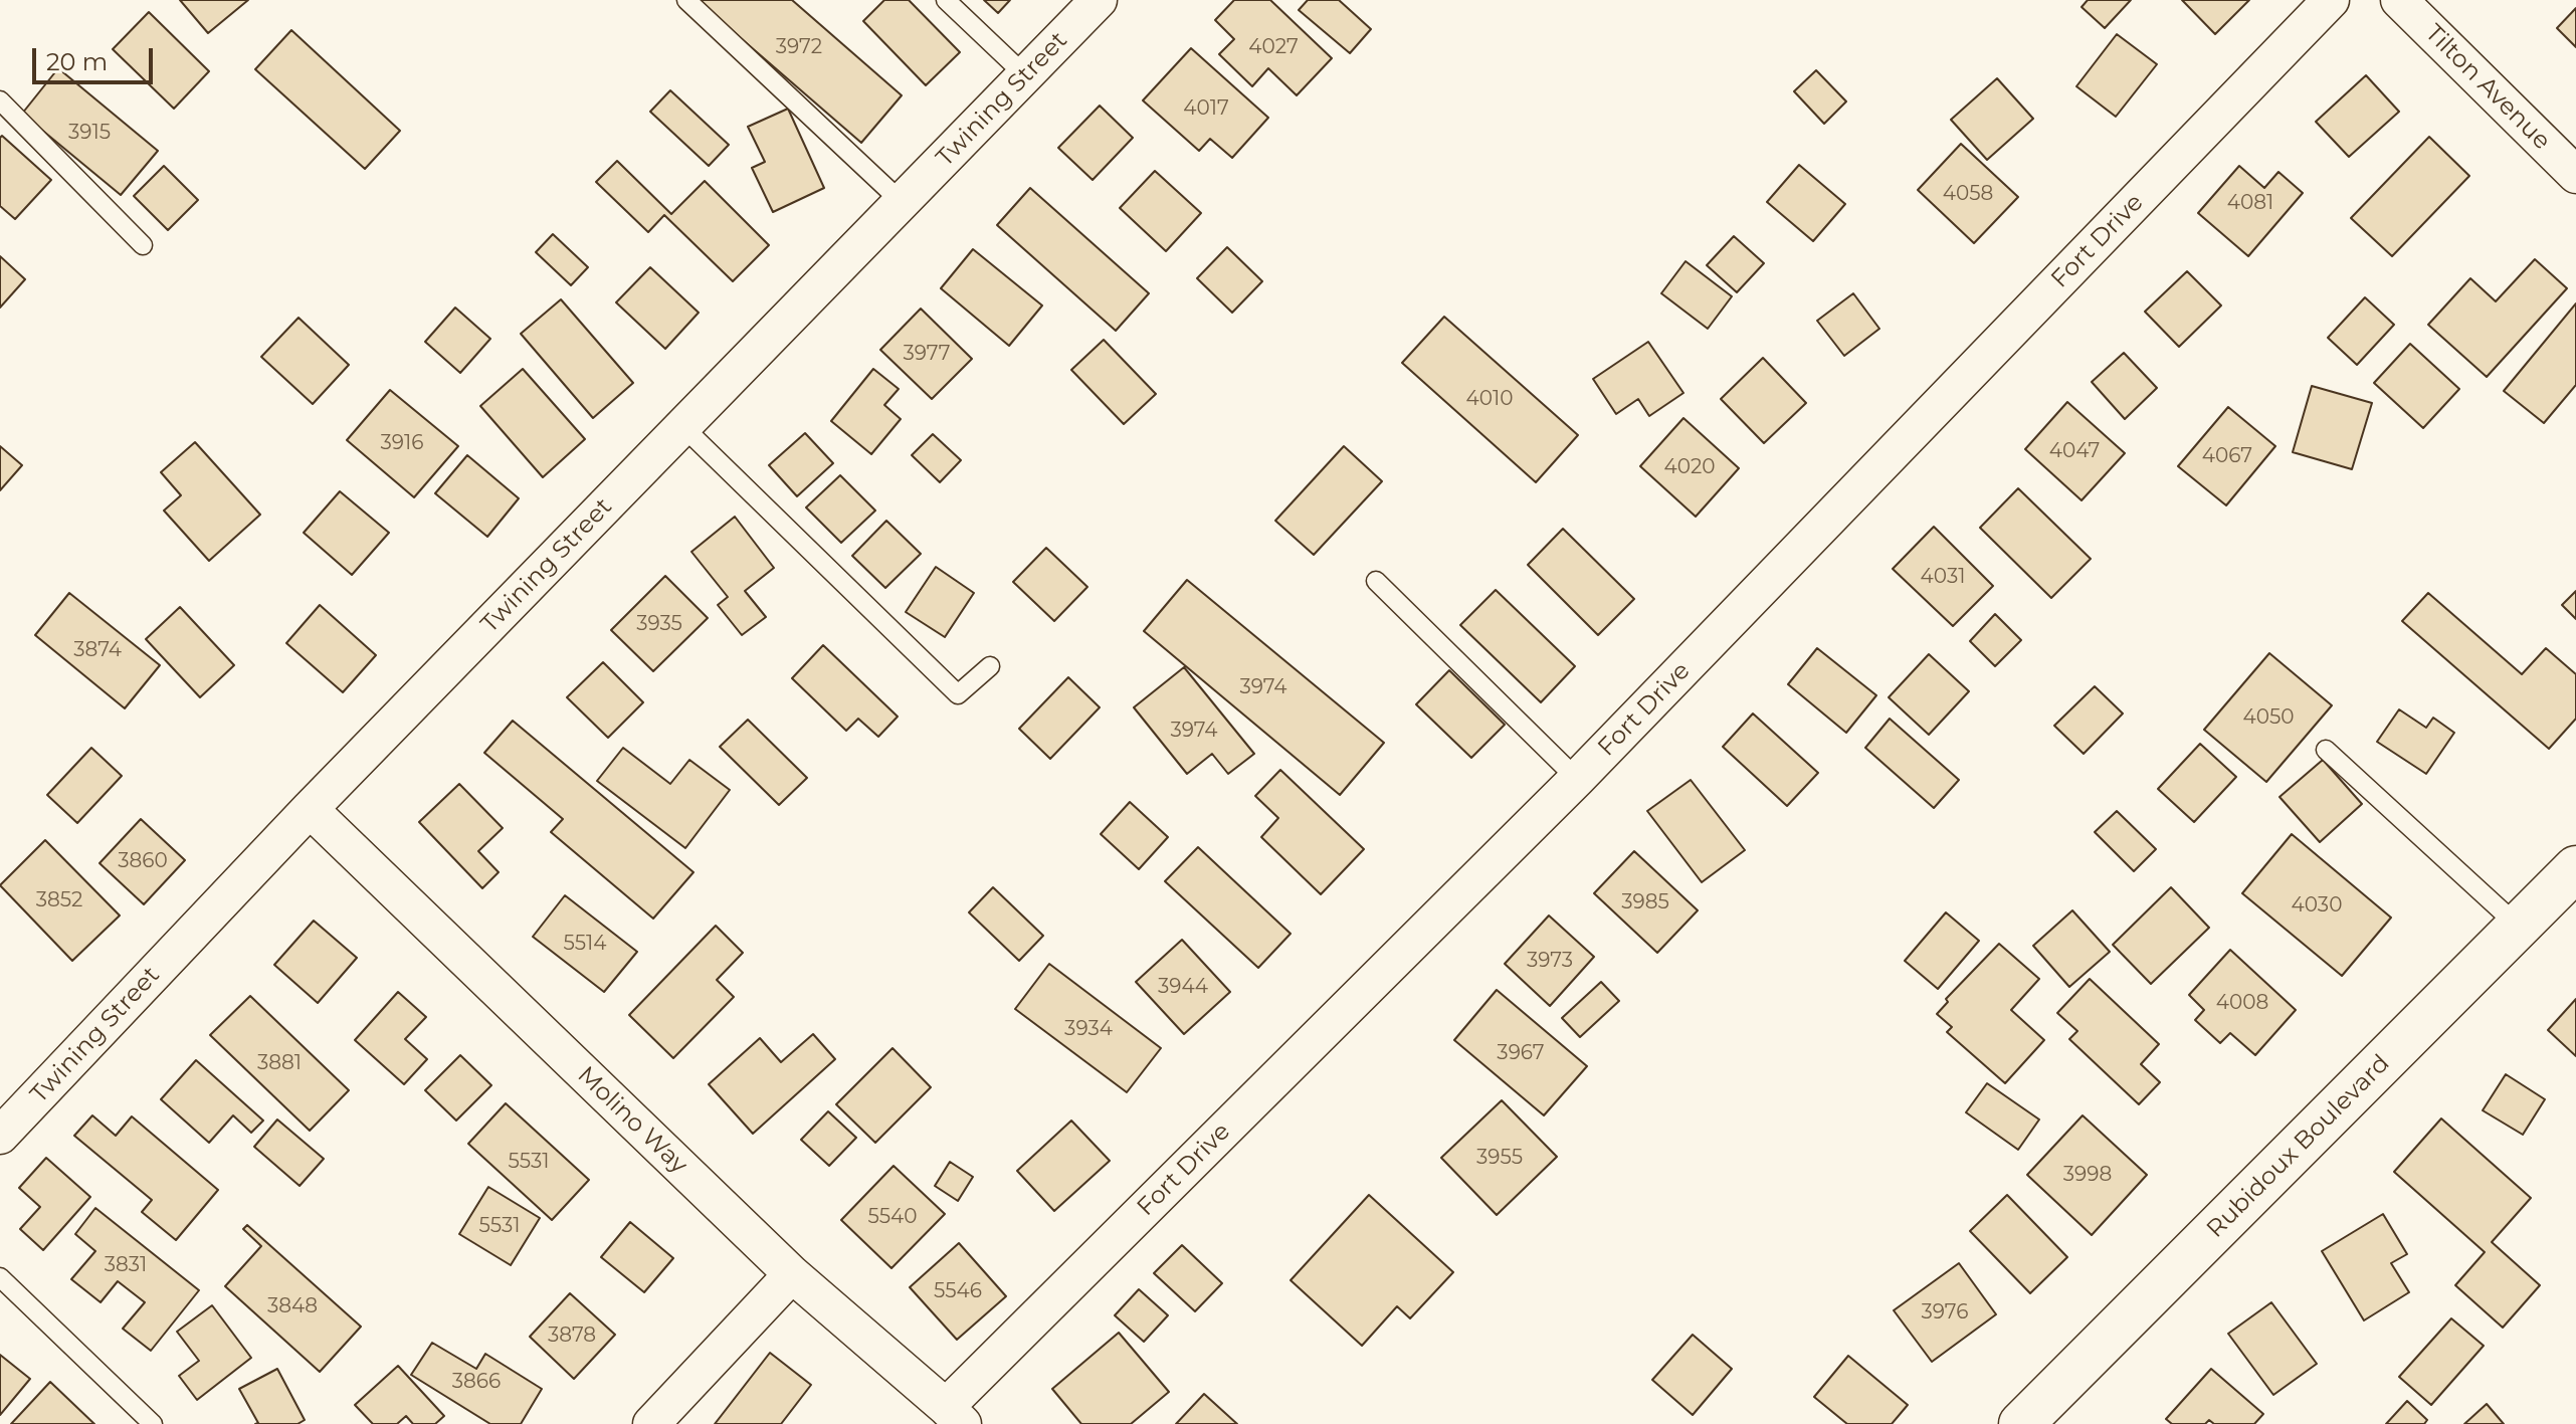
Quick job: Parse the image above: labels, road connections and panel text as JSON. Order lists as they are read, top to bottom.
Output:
{
  "streets": {
    "street": [
      "Tilton Avenue",
      "Twining Street",
      "Fort Drive",
      "Molino Way",
      "Rubidoux Boulevard"
    ]
  },
  "crossings": [
    ["Twining Street", "Molino Way"],
    ["Fort Drive", "Molino Way"]
  ],
  "house_numbers": [
    "3972",
    "4027",
    "4017",
    "3915",
    "4058",
    "4081",
    "3977",
    "4010",
    "3916",
    "4047",
    "4067",
    "4020",
    "4031",
    "3935",
    "3874",
    "3974",
    "4050",
    "3974",
    "3860",
    "3852",
    "3985",
    "4030",
    "5514",
    "3973",
    "3944",
    "4008",
    "3934",
    "3967",
    "3881",
    "3955",
    "5531",
    "3998",
    "5540",
    "5531",
    "3831",
    "5546",
    "3848",
    "3976",
    "3878",
    "3866"
  ],
  "scale_bar": "20 m"
}
